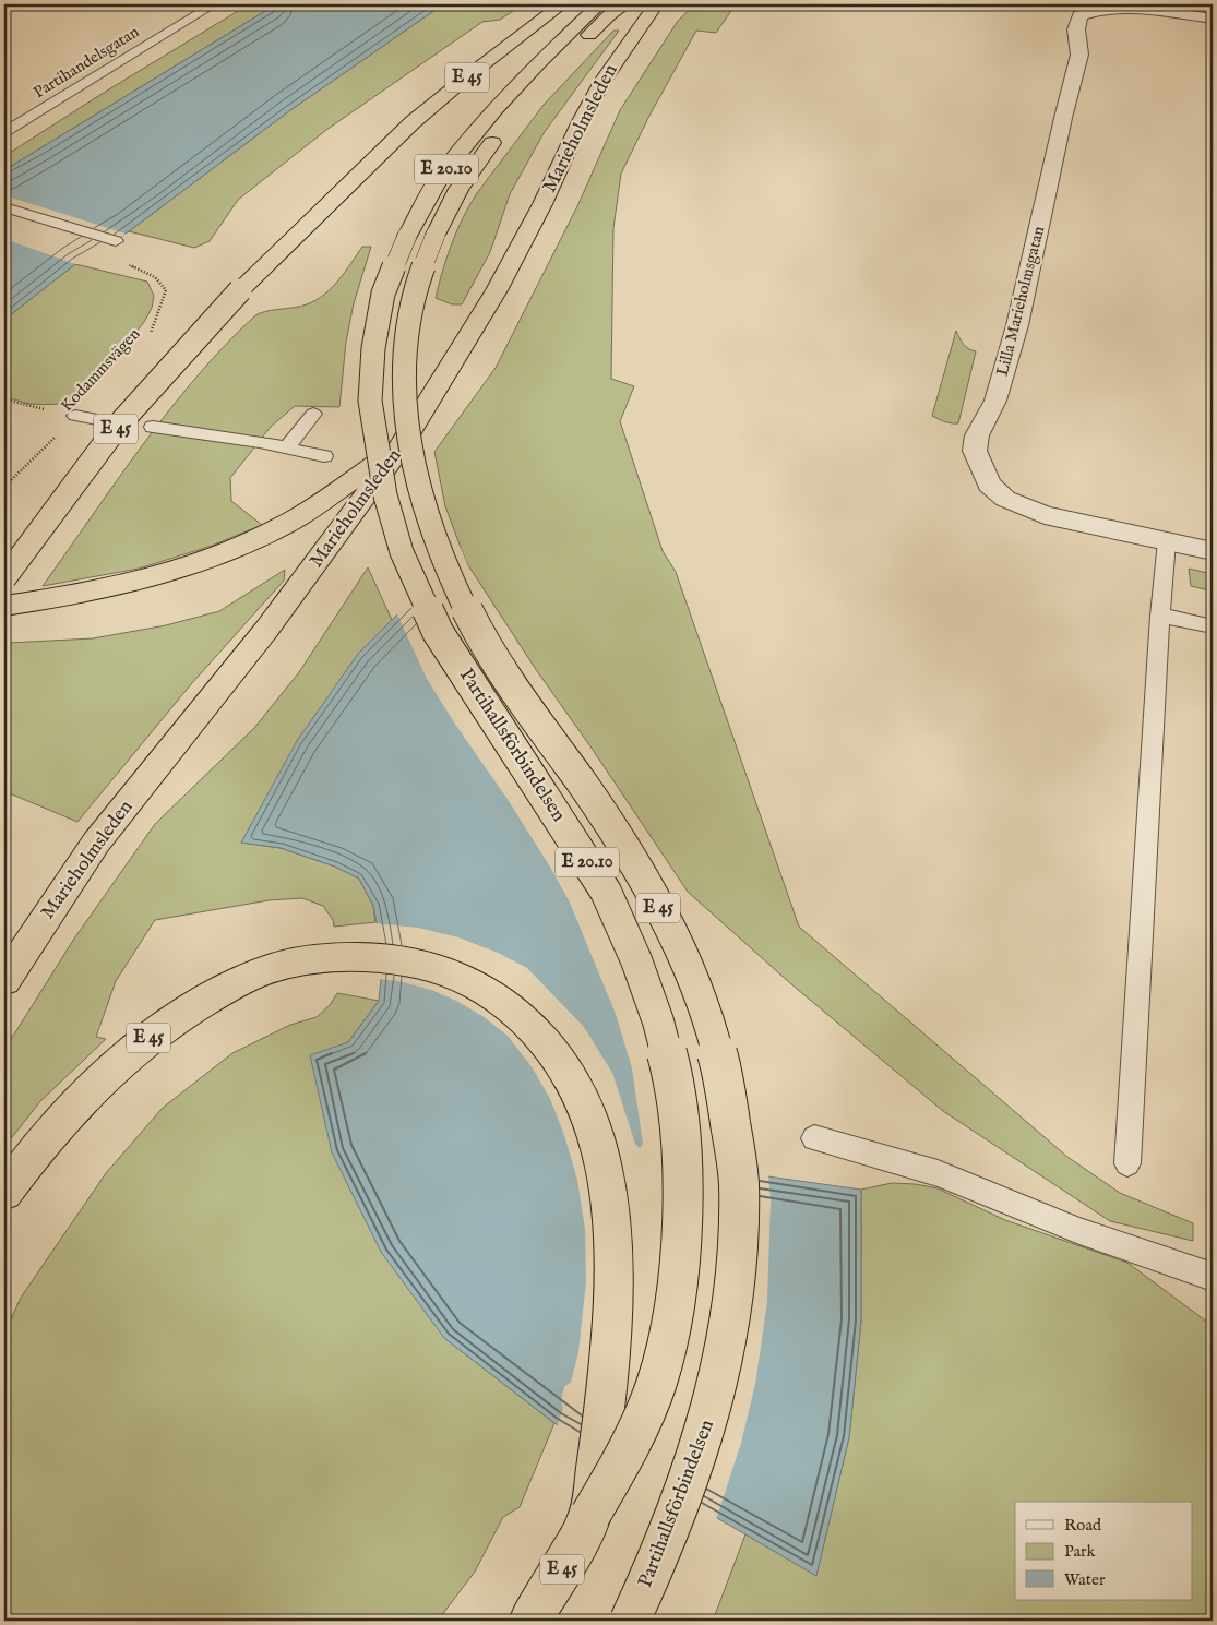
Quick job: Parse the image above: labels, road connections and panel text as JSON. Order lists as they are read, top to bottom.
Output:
{
  "streets": {
    "highway": [
      "E 45",
      "Marieholmsleden",
      "E 20.10",
      "Partihallsförbindelsen"
    ],
    "street": ["Lilla Marieholmsgatan"],
    "lane": ["Partihandelsgatan"],
    "path": ["Kodammsvägen"]
  },
  "crossings": [
    ["E 45", "Partihallsförbindelsen"]
  ],
  "legend": ["Road", "Park", "Water"]
}
